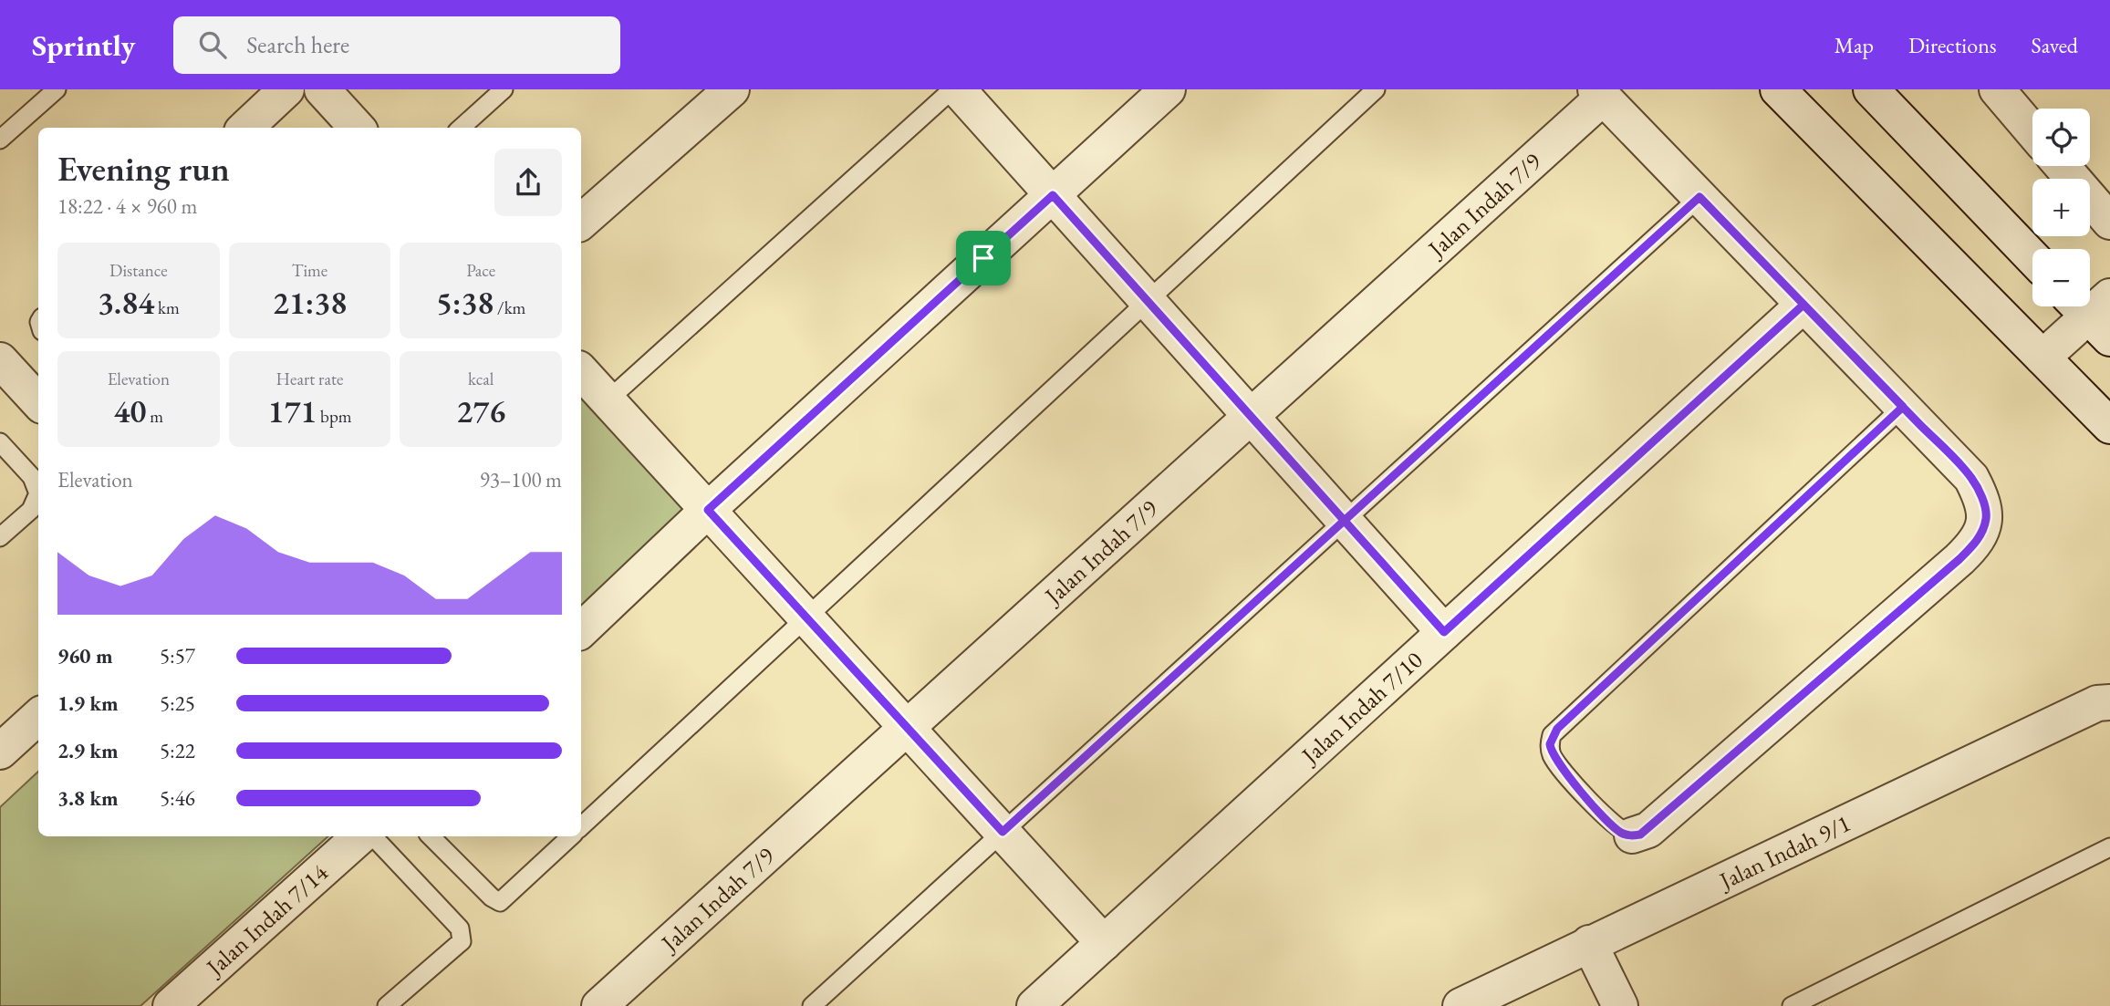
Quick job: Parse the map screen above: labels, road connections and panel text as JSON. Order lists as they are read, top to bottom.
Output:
{
  "streets": {
    "street": [
      "Jalan Indah 7/9",
      "Jalan Indah 7/10",
      "Jalan Indah 9/1",
      "Jalan Indah 7/14"
    ]
  },
  "page": {
    "header": "Sprintly",
    "search": "Search here",
    "nav": ["Map", "Directions", "Saved"],
    "map_buttons": ["+", "−"],
    "heading": ["Evening run", "18:22 · 4 × 960 m"],
    "stats": [
      ["Distance", "3.84 km"],
      ["Time", "21:38"],
      ["Pace", "5:38 /km"],
      ["Elevation", "40 m"],
      ["Heart rate", "171 bpm"],
      ["kcal", "276"]
    ],
    "chart": ["Elevation", "93–100 m"],
    "list": [
      {
        "name": "960 m",
        "note": "5:57"
      },
      {
        "name": "1.9 km",
        "note": "5:25"
      },
      {
        "name": "2.9 km",
        "note": "5:22"
      },
      {
        "name": "3.8 km",
        "note": "5:46"
      }
    ]
  }
}
